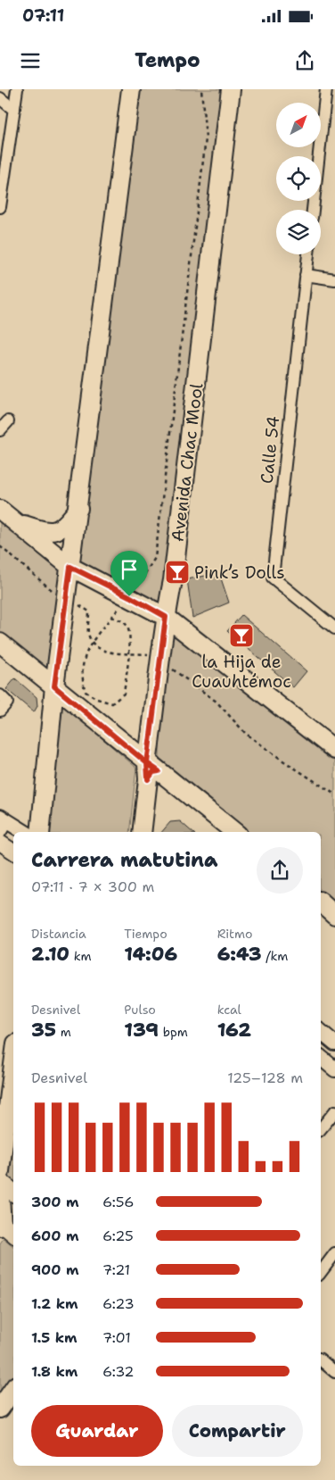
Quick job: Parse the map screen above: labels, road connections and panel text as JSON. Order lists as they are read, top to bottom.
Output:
{
  "streets": {
    "main road": ["Avenida Chac Mool"],
    "street": ["Calle 54"]
  },
  "places": {
    "bar": ["Pink’s Dolls", "la Hija de Cuauhtémoc"]
  },
  "north": "top right",
  "page": {
    "status": "07:11",
    "header": "Tempo",
    "heading": ["Carrera matutina", "07:11 · 7 × 300 m"],
    "stats": [
      ["Distancia", "2.10 km"],
      ["Tiempo", "14:06"],
      ["Ritmo", "6:43 /km"],
      ["Desnivel", "35 m"],
      ["Pulso", "139 bpm"],
      ["kcal", "162"]
    ],
    "chart": ["Desnivel", "125–128 m"],
    "list": [
      {
        "name": "300 m",
        "note": "6:56"
      },
      {
        "name": "600 m",
        "note": "6:25"
      },
      {
        "name": "900 m",
        "note": "7:21"
      },
      {
        "name": "1.2 km",
        "note": "6:23"
      },
      {
        "name": "1.5 km",
        "note": "7:01"
      },
      {
        "name": "1.8 km",
        "note": "6:32"
      }
    ],
    "buttons": ["Guardar", "Compartir"]
  }
}
